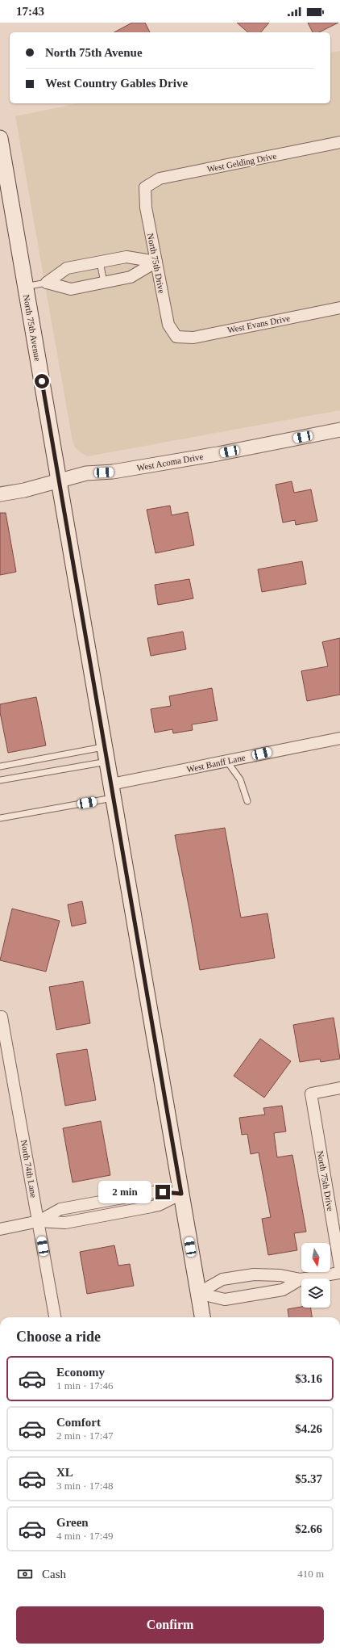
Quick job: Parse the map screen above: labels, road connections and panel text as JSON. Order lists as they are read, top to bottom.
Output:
{
  "streets": {
    "main road": ["North 75th Avenue"],
    "street": [
      "West Gelding Drive",
      "North 75th Drive",
      "West Evans Drive",
      "West Acoma Drive",
      "West Banff Lane",
      "North 74th Lane"
    ]
  },
  "crossings": [
    ["West Gelding Drive", "North 75th Drive"],
    ["North 75th Drive", "West Evans Drive"],
    ["North 75th Avenue", "West Acoma Drive"],
    ["North 75th Avenue", "West Banff Lane"]
  ],
  "north": "bottom",
  "page": {
    "status": "17:43",
    "banner": ["North 75th Avenue", "West Country Gables Drive"],
    "bubble": "2 min",
    "heading": "Choose a ride",
    "list": [
      {
        "name": "Economy",
        "note": "1 min · 17:46",
        "value": "$3.16"
      },
      {
        "name": "Comfort",
        "note": "2 min · 17:47",
        "value": "$4.26"
      },
      {
        "name": "XL",
        "note": "3 min · 17:48",
        "value": "$5.37"
      },
      {
        "name": "Green",
        "note": "4 min · 17:49",
        "value": "$2.66"
      }
    ],
    "pay": ["Cash", "410 m"],
    "buttons": "Confirm"
  }
}
